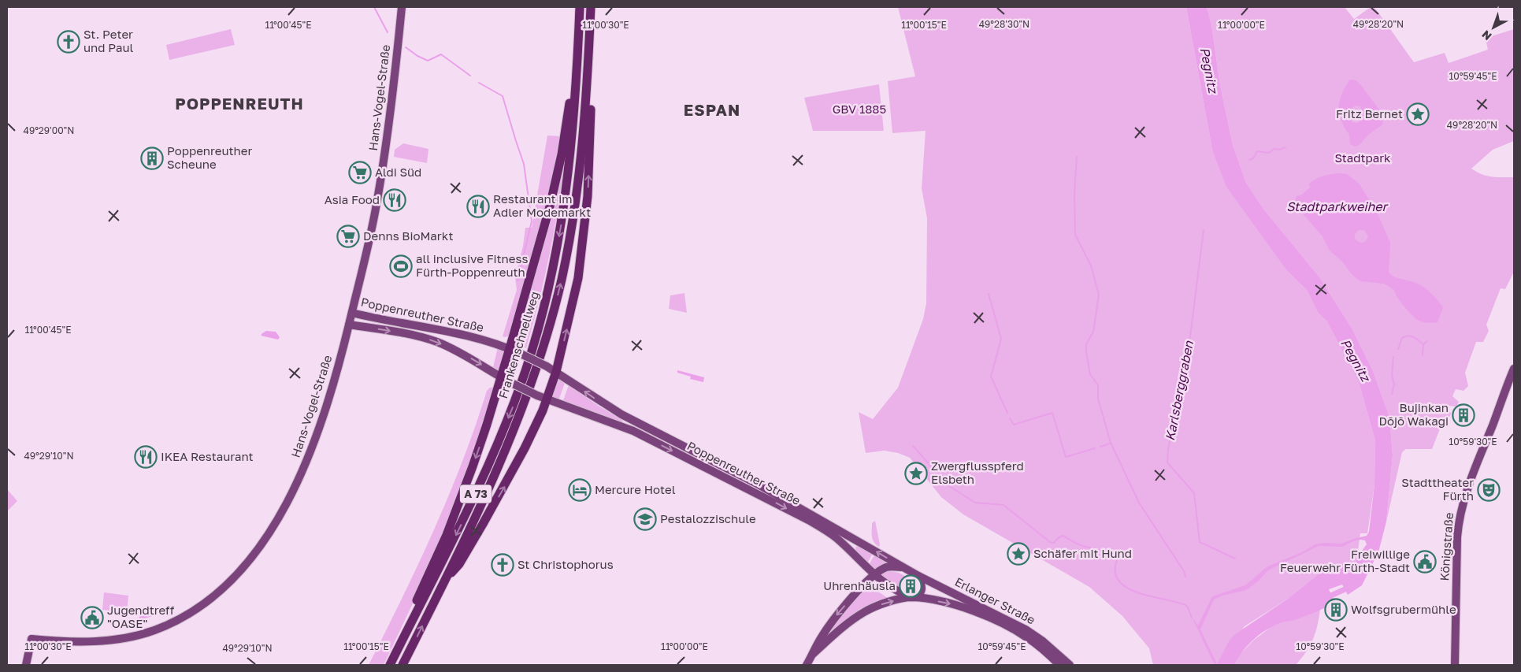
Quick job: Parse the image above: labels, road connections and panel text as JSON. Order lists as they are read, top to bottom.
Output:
{
  "streets": {
    "highway": ["Frankenschnellweg", "A 73"],
    "main road": [
      "Hans-Vogel-Straße",
      "Poppenreuther Straße",
      "Königstraße",
      "Erlanger Straße"
    ]
  },
  "crossings": [
    ["Hans-Vogel-Straße", "Poppenreuther Straße"],
    ["Poppenreuther Straße", "Erlanger Straße"]
  ],
  "districts": ["POPPENREUTH", "ESPAN"],
  "water": ["Pegnitz", "Stadtparkweiher", "Karlsberggraben"],
  "parks": ["GBV 1885", "Stadtpark"],
  "places": {
    "church": ["St. Peter und Paul", "St Christophorus"],
    "place": ["Fritz Bernet", "Zwergflusspferd Elsbeth", "Schäfer mit Hund"],
    "building": [
      "Poppenreuther Scheune",
      "Bujinkan Dōjō Wakagi",
      "Uhrenhäusla",
      "Wolfsgrubermühle"
    ],
    "supermarket": ["Aldi Süd", "Denns BioMarkt"],
    "restaurant": ["Asia Food", "Restaurant im Adler Modemarkt", "IKEA Restaurant"],
    "sports": ["all inclusive Fitness Fürth-Poppenreuth"],
    "hotel": ["Mercure Hotel"],
    "theatre": ["Stadttheater Fürth"],
    "school or university": ["Pestalozzischule"],
    "public building": ["Freiwillige Feuerwehr Fürth-Stadt", "Jugendtreff \"OASE\""]
  },
  "north": "bottom left",
  "coordinates": [
    "49°28'30\"N",
    "49°28'20\"N",
    "11°00'45\"E",
    "11°00'30\"E",
    "11°00'15\"E",
    "11°00'00\"E",
    "10°59'45\"E",
    "49°29'00\"N",
    "10°59'30\"E",
    "49°29'10\"N"
  ]
}
